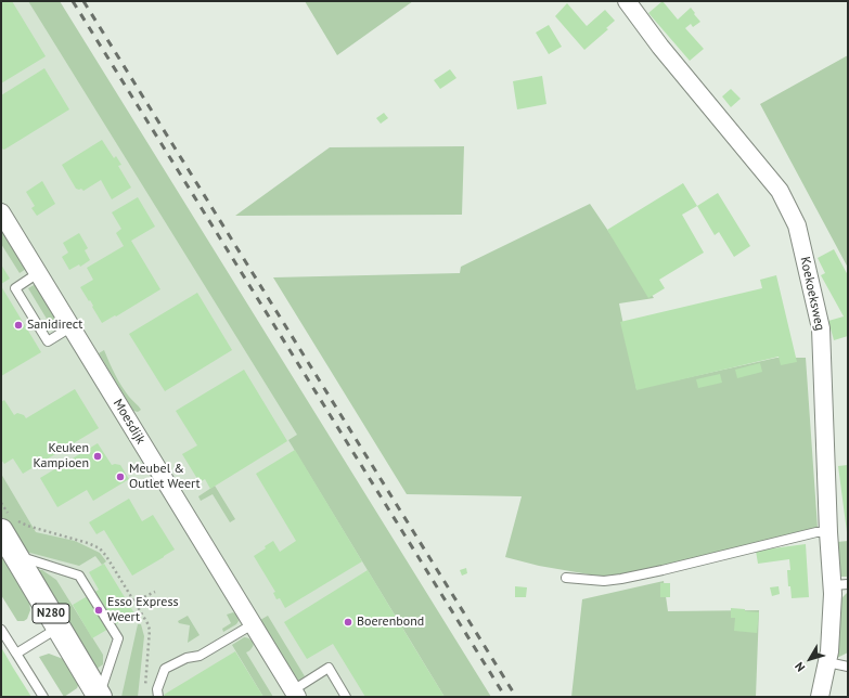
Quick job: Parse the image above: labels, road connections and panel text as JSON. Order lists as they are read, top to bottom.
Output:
{
  "streets": {
    "main road": ["N280"],
    "street": ["Koekoeksweg", "Moesdijk"]
  },
  "places": [
    "Sanidirect",
    "Keuken Kampioen",
    "Meubel & Outlet Weert",
    "Esso Express Weert",
    "Boerenbond"
  ],
  "north": "bottom left"
}
